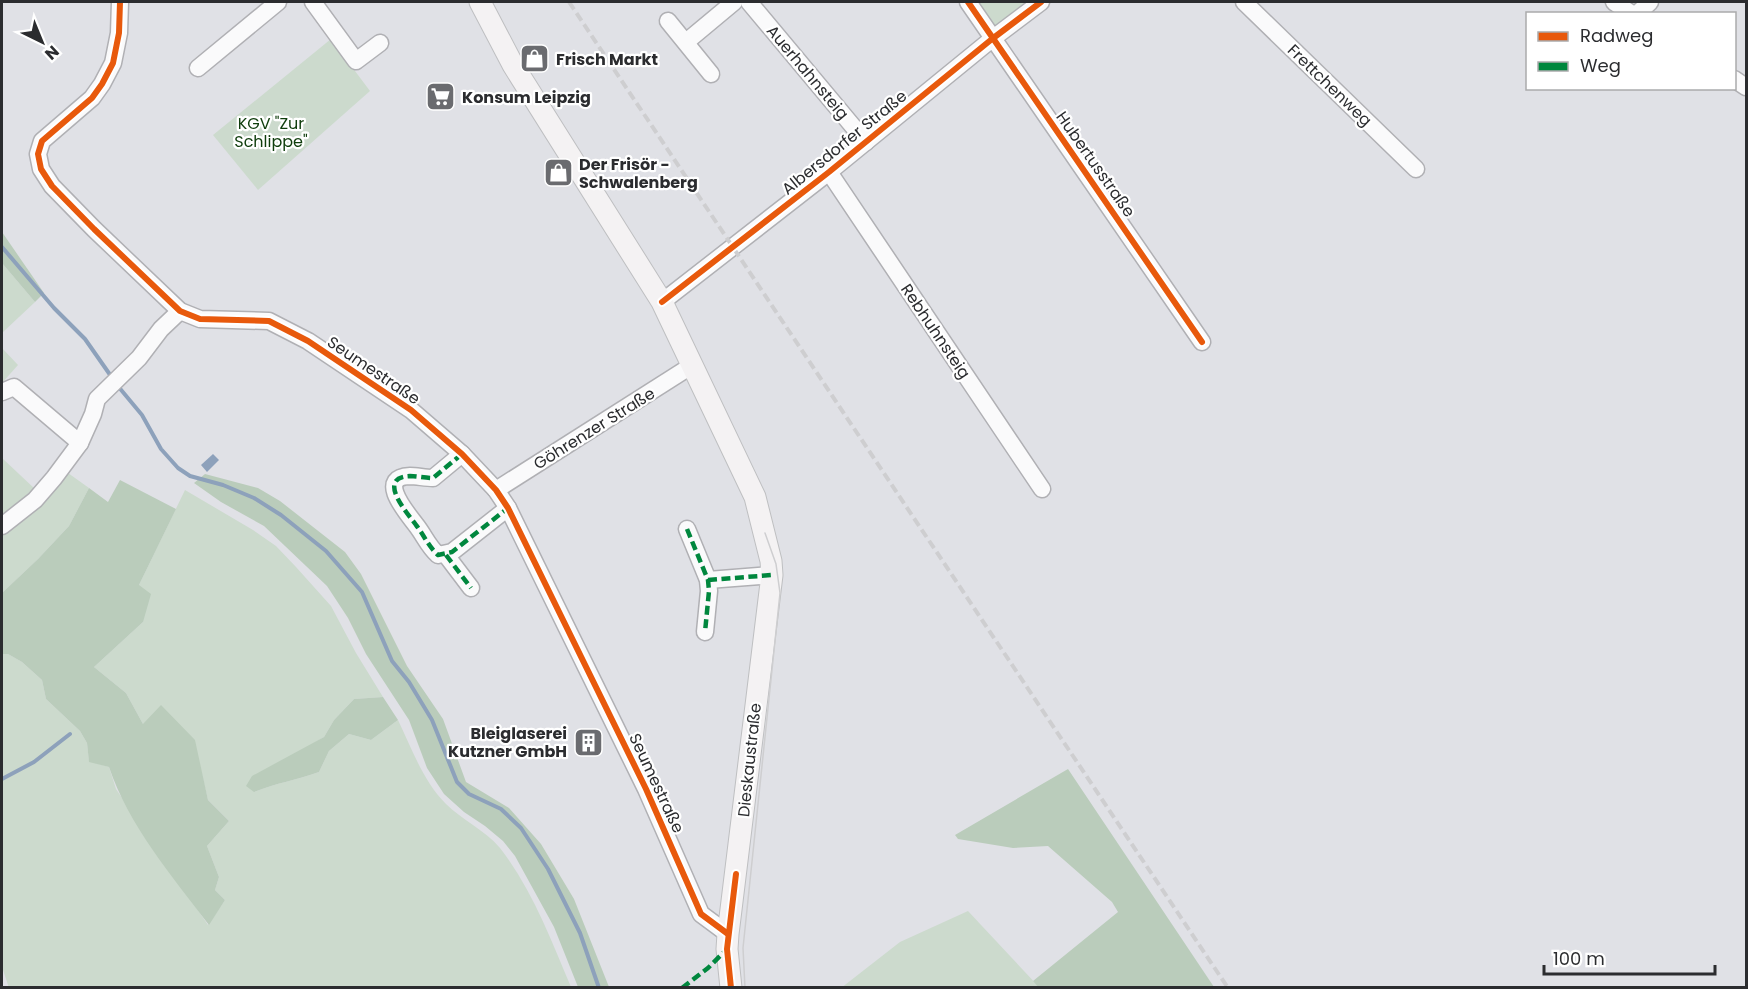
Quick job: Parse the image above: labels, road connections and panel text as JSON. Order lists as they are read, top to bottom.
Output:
{
  "streets": {
    "main road": ["Dieskaustraße"],
    "street": [
      "Auerhahnsteig",
      "Frettchenweg",
      "Albersdorfer Straße",
      "Hubertusstraße",
      "Rebhuhnsteig",
      "Seumestraße",
      "Göhrenzer Straße"
    ]
  },
  "crossings": [
    ["Auerhahnsteig", "Albersdorfer Straße"],
    ["Albersdorfer Straße", "Hubertusstraße"],
    ["Albersdorfer Straße", "Rebhuhnsteig"],
    ["Albersdorfer Straße", "Dieskaustraße"],
    ["Seumestraße", "Göhrenzer Straße"],
    ["Seumestraße", "Dieskaustraße"],
    ["Göhrenzer Straße", "Dieskaustraße"]
  ],
  "parks": ["KGV \"Zur Schlippe\""],
  "places": {
    "shop": ["Frisch Markt", "Der Frisör - Schwalenberg"],
    "supermarket": ["Konsum Leipzig"],
    "building": ["Bleiglaserei Kutzner GmbH"]
  },
  "legend": ["Radweg", "Weg"],
  "scale_bar": "100 m",
  "north": "bottom right"
}
